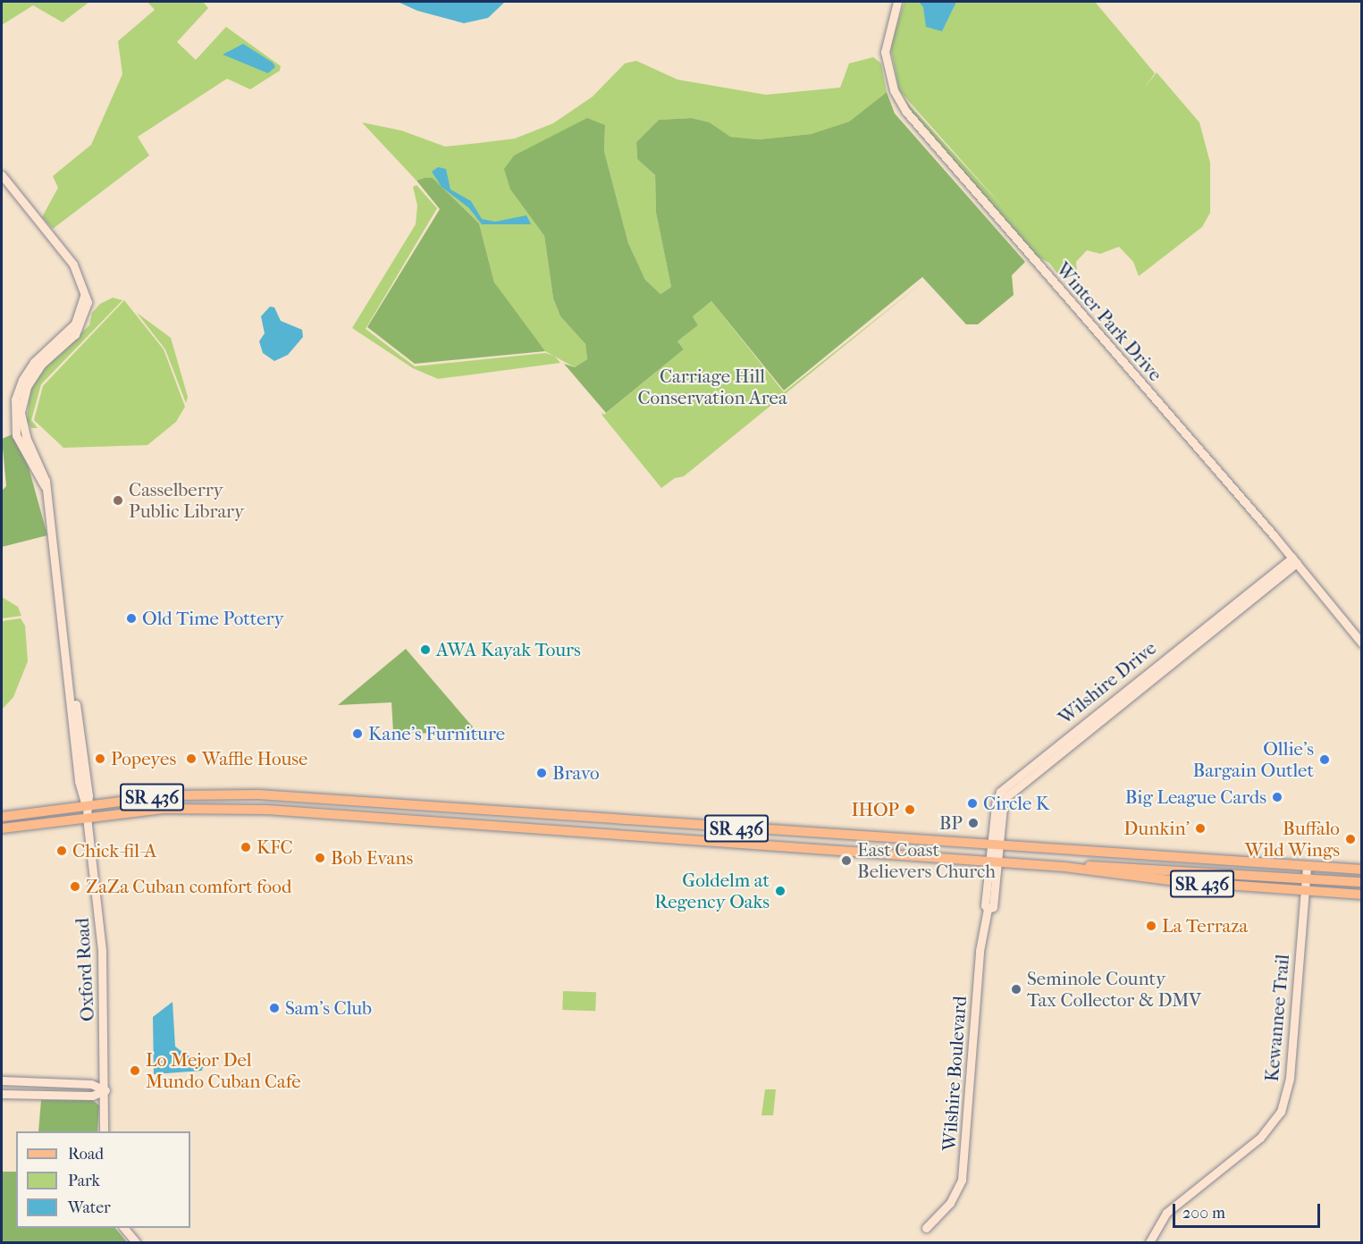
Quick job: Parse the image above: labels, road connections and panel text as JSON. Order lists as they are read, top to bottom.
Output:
{
  "streets": {
    "main road": ["SR 436"],
    "street": [
      "Winter Park Drive",
      "Wilshire Drive",
      "Oxford Road",
      "Kewannee Trail",
      "Wilshire Boulevard"
    ]
  },
  "crossings": [
    ["Winter Park Drive", "Wilshire Drive"],
    ["Wilshire Drive", "SR 436"],
    ["Wilshire Drive", "Wilshire Boulevard"],
    ["SR 436", "Oxford Road"],
    ["SR 436", "Kewannee Trail"],
    ["SR 436", "Wilshire Boulevard"]
  ],
  "parks": ["Carriage Hill Conservation Area"],
  "places": [
    "Casselberry Public Library",
    "Old Time Pottery",
    "AWA Kayak Tours",
    "Kane's Furniture",
    "Popeyes",
    "Waffle House",
    "Ollie's Bargain Outlet",
    "Bravo",
    "Big League Cards",
    "Circle K",
    "IHOP",
    "BP",
    "Dunkin'",
    "Buffalo Wild Wings",
    "KFC",
    "Chick-fil-A",
    "Bob Evans",
    "East Coast Believers Church",
    "ZaZa Cuban comfort food",
    "Goldelm at Regency Oaks",
    "La Terraza",
    "Seminole County Tax Collector & DMV",
    "Sam's Club",
    "Lo Mejor Del Mundo Cuban Cafe"
  ],
  "legend": ["Road", "Park", "Water"],
  "scale_bar": "200 m"
}
